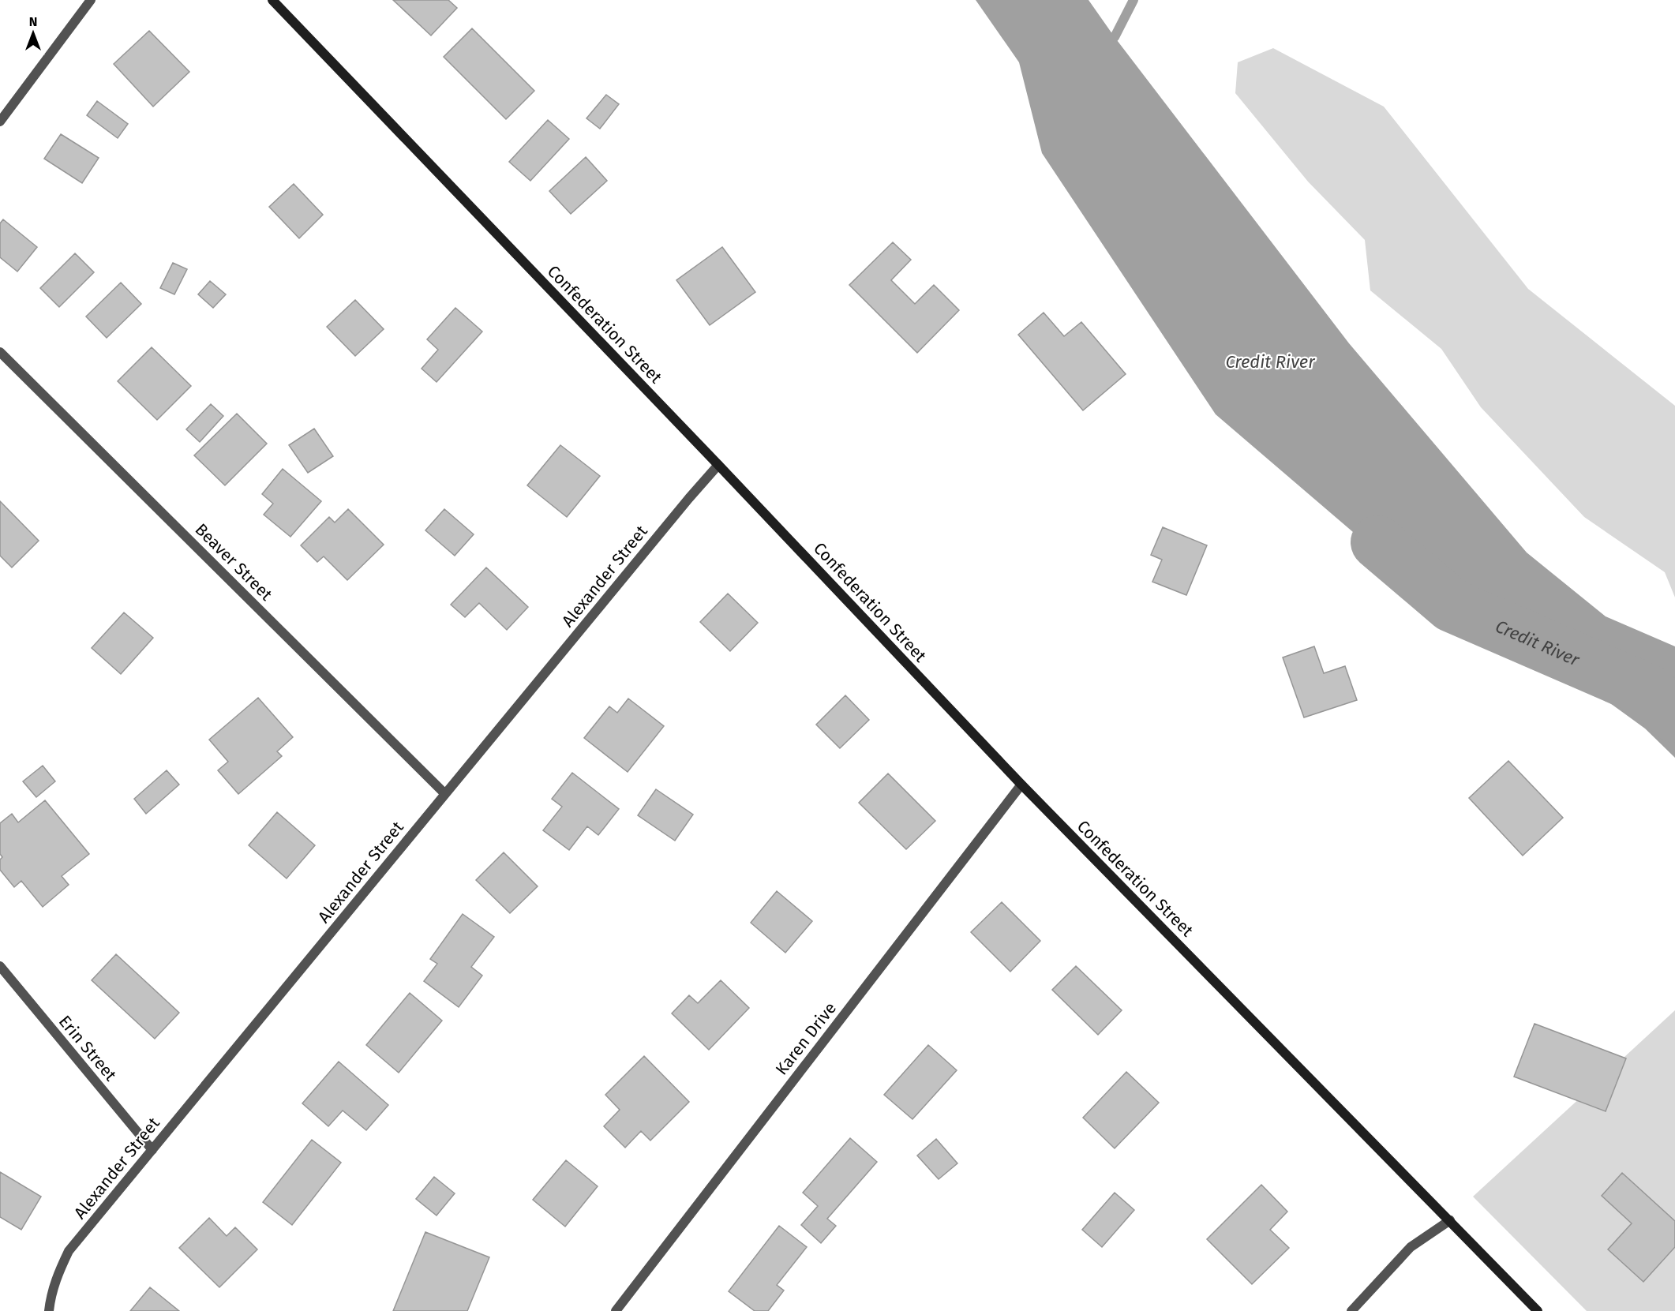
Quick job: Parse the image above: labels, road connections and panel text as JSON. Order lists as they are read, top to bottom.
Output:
{
  "streets": {
    "main road": ["Confederation Street"],
    "street": [
      "Beaver Street",
      "Alexander Street",
      "Karen Drive",
      "Erin Street"
    ]
  },
  "crossings": [
    ["Confederation Street", "Alexander Street"],
    ["Confederation Street", "Karen Drive"],
    ["Beaver Street", "Alexander Street"],
    ["Alexander Street", "Erin Street"]
  ],
  "water": ["Credit River"],
  "north": "top"
}
